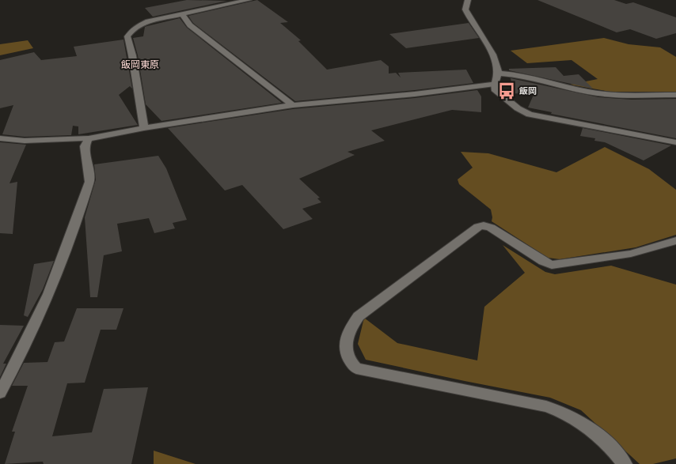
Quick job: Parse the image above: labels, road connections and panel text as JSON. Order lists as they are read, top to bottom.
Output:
{
  "districts": ["飯岡東原"],
  "places": {
    "bus stop": ["飯岡"]
  }
}
